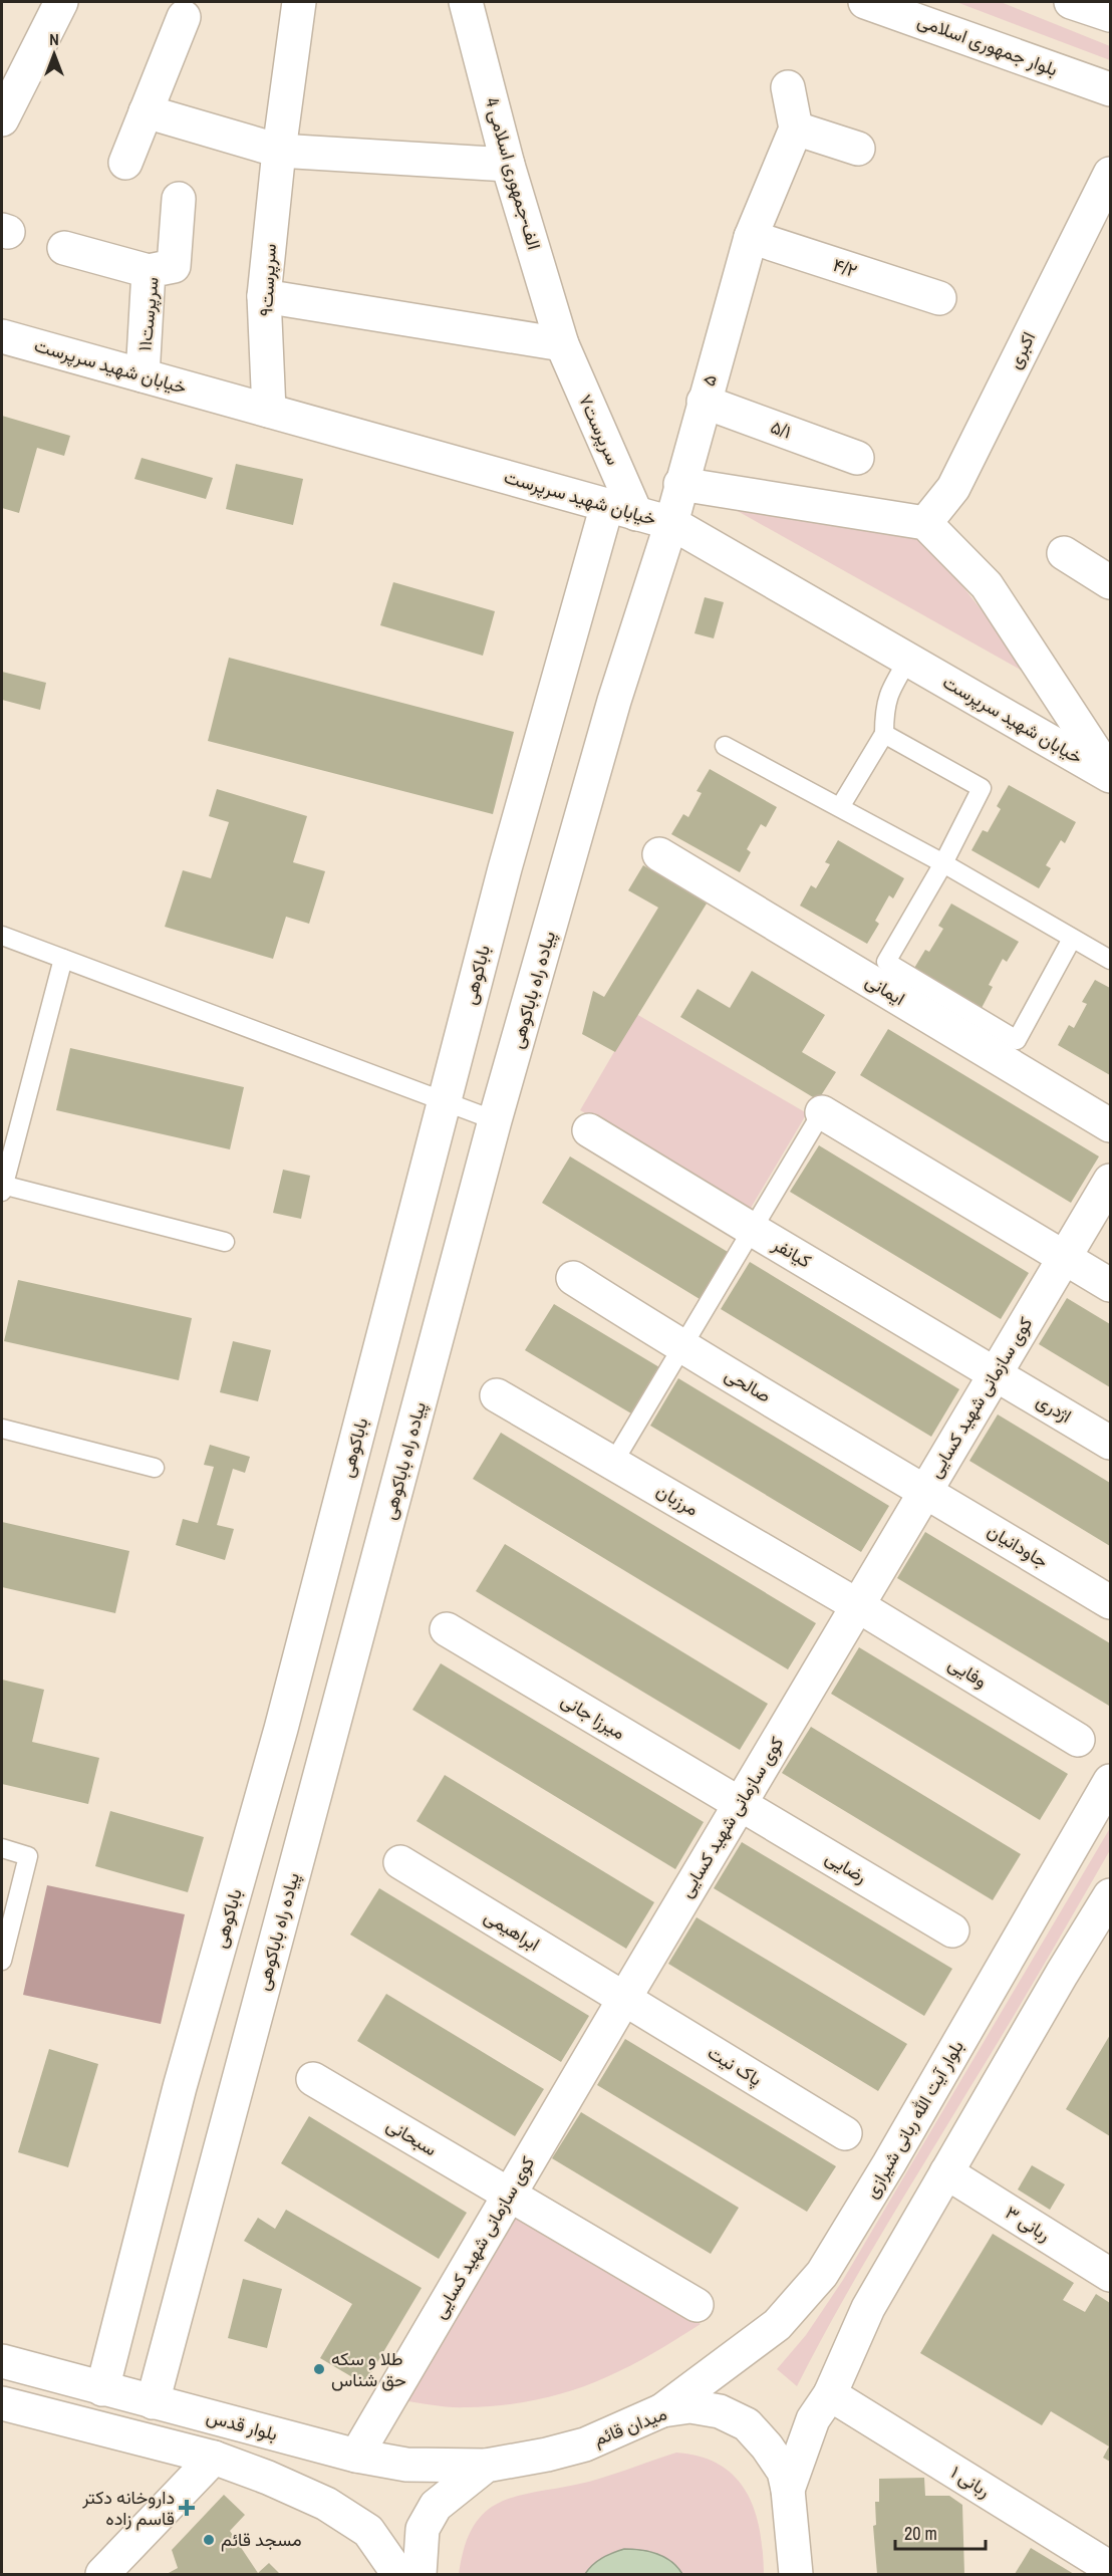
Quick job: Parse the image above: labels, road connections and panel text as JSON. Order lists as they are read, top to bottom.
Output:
{
  "streets": {
    "street": [
      "بلوار جمهوری اسلامی",
      "4 الف-جمهوری اسلامی",
      "۴/۲",
      "سرپرست۹",
      "سرپرست۱۱",
      "اکبری",
      "خیابان شهید سرپرست",
      "۵",
      "سرپرست۷",
      "۵/۱",
      "باباکوهی",
      "پیاده راه باباکوهی",
      "ایمانی",
      "کیانفر",
      "صالحی",
      "کوی سازمانی شهید کسایی",
      "اژدری",
      "مرزبان",
      "جاودانیان",
      "وفایی",
      "میرزا جانی",
      "رضایی",
      "ابراهیمی",
      "پاک نیت",
      "بلوار آیت الله ربانی شیرازی",
      "سبحانی",
      "ربانی ۳",
      "بلوار قدس",
      "میدان قائم",
      "ربانی ۱"
    ]
  },
  "crossings": [
    ["4 الف-جمهوری اسلامی", "سرپرست۷"],
    ["۴/۲", "۵"],
    ["سرپرست۹", "خیابان شهید سرپرست"],
    ["سرپرست۱۱", "خیابان شهید سرپرست"],
    ["اکبری", "خیابان شهید سرپرست"],
    ["خیابان شهید سرپرست", "۵"],
    ["خیابان شهید سرپرست", "سرپرست۷"],
    ["خیابان شهید سرپرست", "باباکوهی"],
    ["خیابان شهید سرپرست", "پیاده راه باباکوهی"],
    ["۵", "۵/۱"],
    ["۵", "پیاده راه باباکوهی"],
    ["سرپرست۷", "باباکوهی"],
    ["باباکوهی", "بلوار قدس"],
    ["پیاده راه باباکوهی", "بلوار قدس"],
    ["کیانفر", "کوی سازمانی شهید کسایی"],
    ["کیانفر", "اژدری"],
    ["صالحی", "کوی سازمانی شهید کسایی"],
    ["صالحی", "جاودانیان"],
    ["کوی سازمانی شهید کسایی", "اژدری"],
    ["کوی سازمانی شهید کسایی", "مرزبان"],
    ["کوی سازمانی شهید کسایی", "جاودانیان"],
    ["کوی سازمانی شهید کسایی", "وفایی"],
    ["کوی سازمانی شهید کسایی", "میرزا جانی"],
    ["کوی سازمانی شهید کسایی", "رضایی"],
    ["کوی سازمانی شهید کسایی", "ابراهیمی"],
    ["کوی سازمانی شهید کسایی", "پاک نیت"],
    ["کوی سازمانی شهید کسایی", "سبحانی"],
    ["کوی سازمانی شهید کسایی", "بلوار قدس"],
    ["مرزبان", "وفایی"],
    ["میرزا جانی", "رضایی"],
    ["ابراهیمی", "پاک نیت"],
    ["بلوار آیت الله ربانی شیرازی", "میدان قائم"],
    ["بلوار قدس", "میدان قائم"]
  ],
  "places": {
    "other": ["طلا و سکه حق شناس", "مسجد قائم"],
    "health": ["داروخانه دکتر قاسم زاده"]
  },
  "scale_bar": "20 m",
  "north": "top"
}
